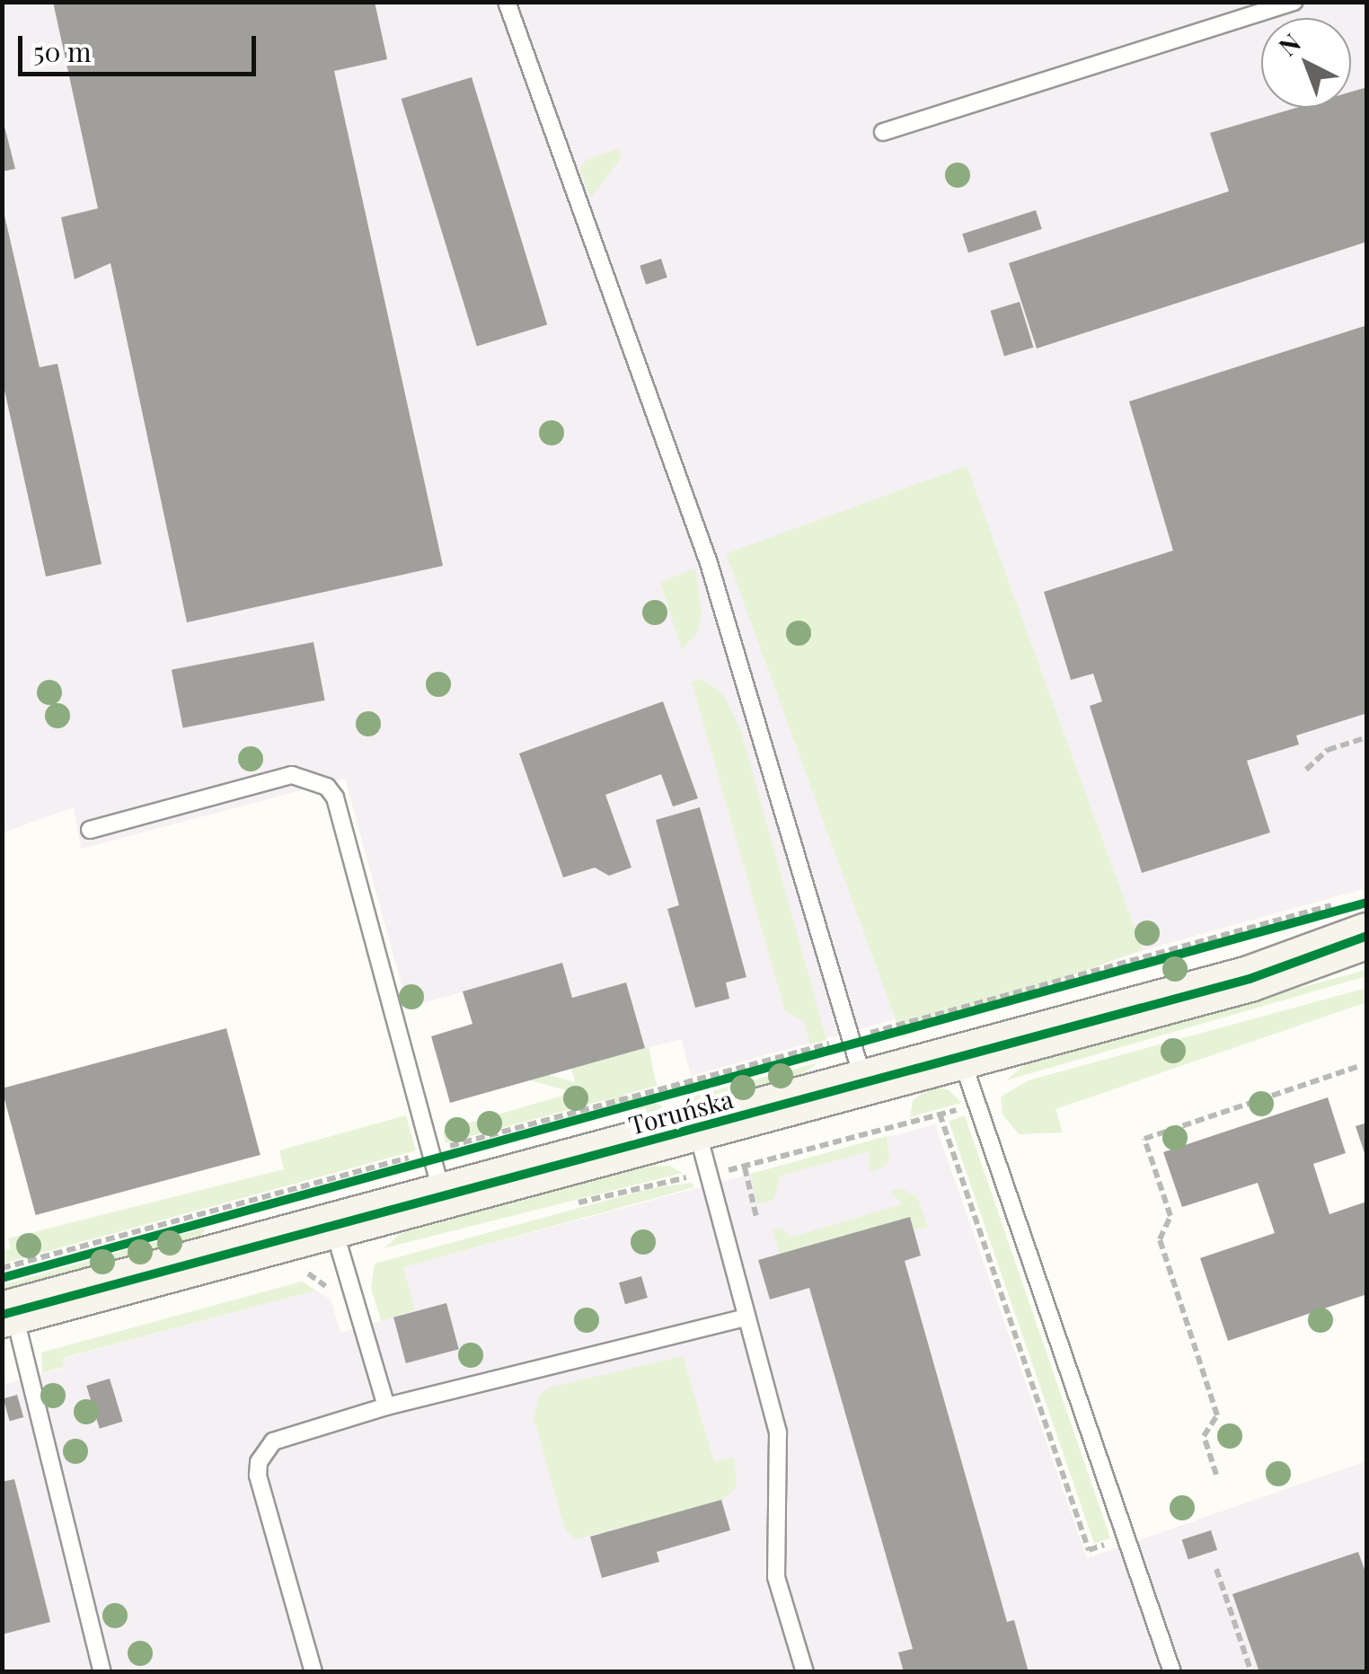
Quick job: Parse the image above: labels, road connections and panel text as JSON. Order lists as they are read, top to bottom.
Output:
{
  "streets": {
    "street": ["Toruńska"]
  },
  "scale_bar": "50 m",
  "north": "top left"
}
